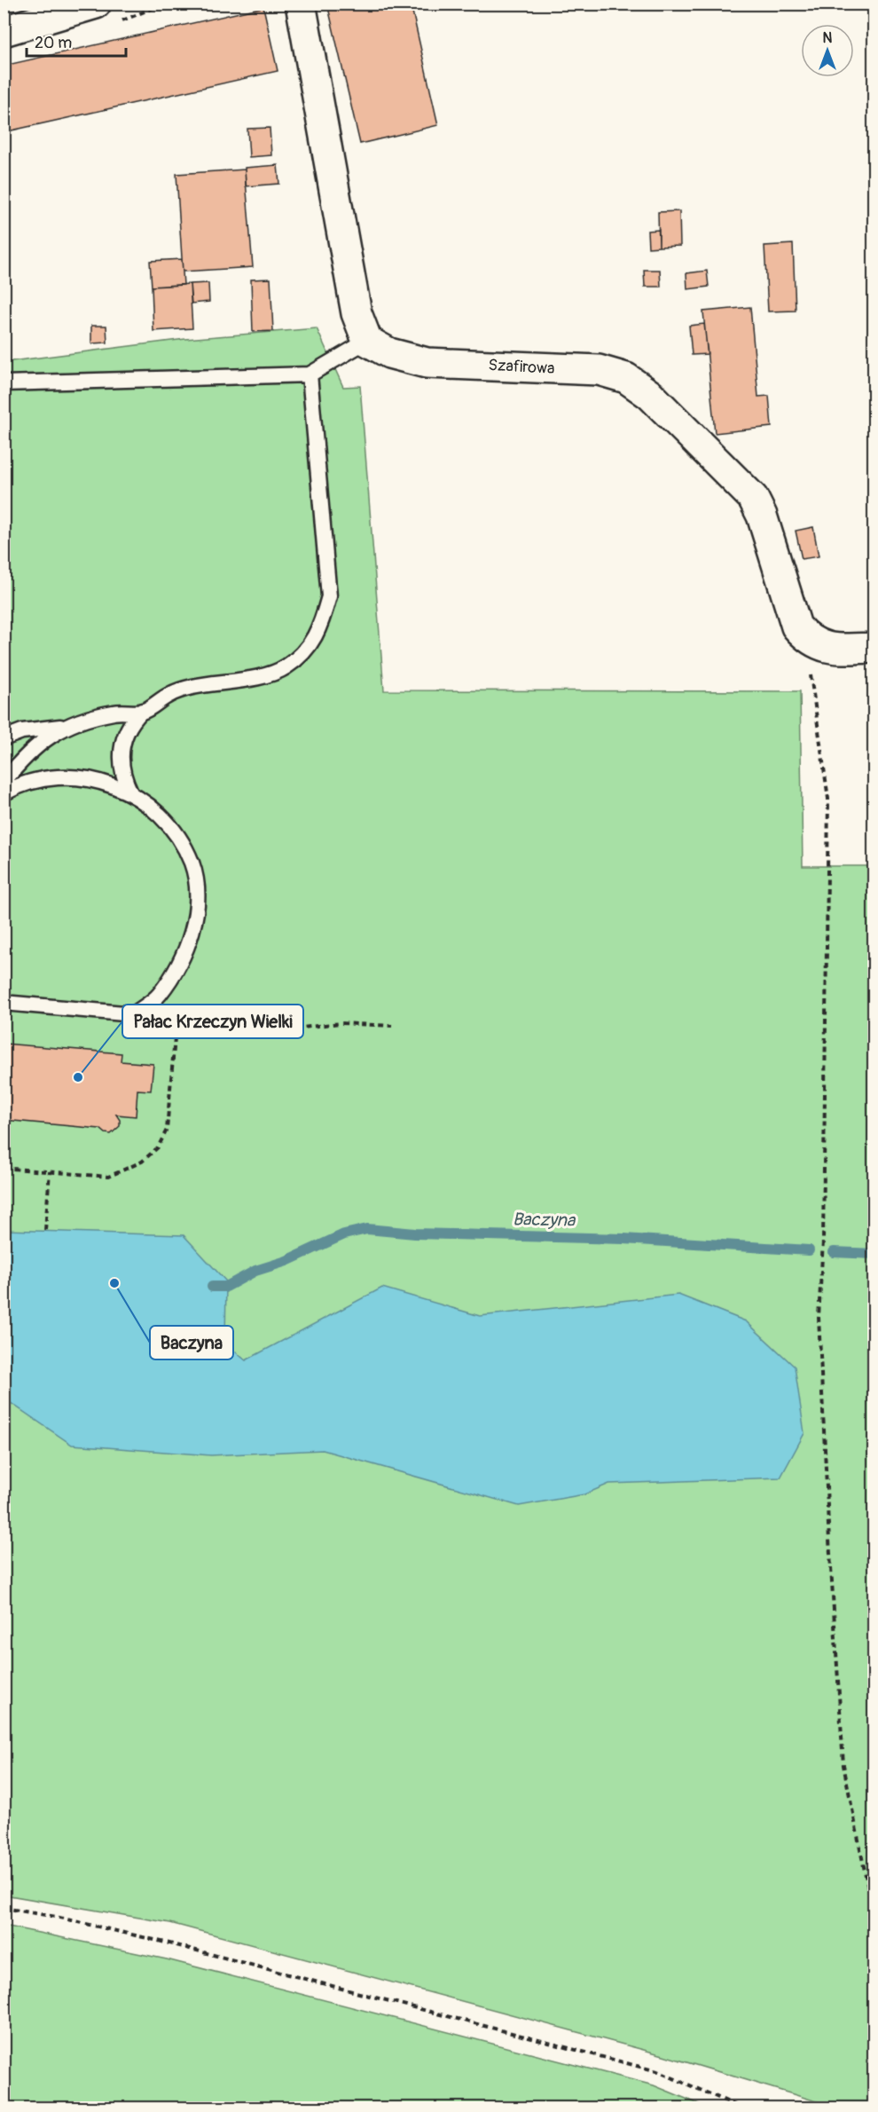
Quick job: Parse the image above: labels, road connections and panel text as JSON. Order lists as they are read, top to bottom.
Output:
{
  "streets": {
    "street": ["Szafirowa"]
  },
  "water": ["Baczyna"],
  "places": ["Pałac Krzeczyn Wielki", "Baczyna"],
  "scale_bar": "20 m",
  "north": "top"
}
